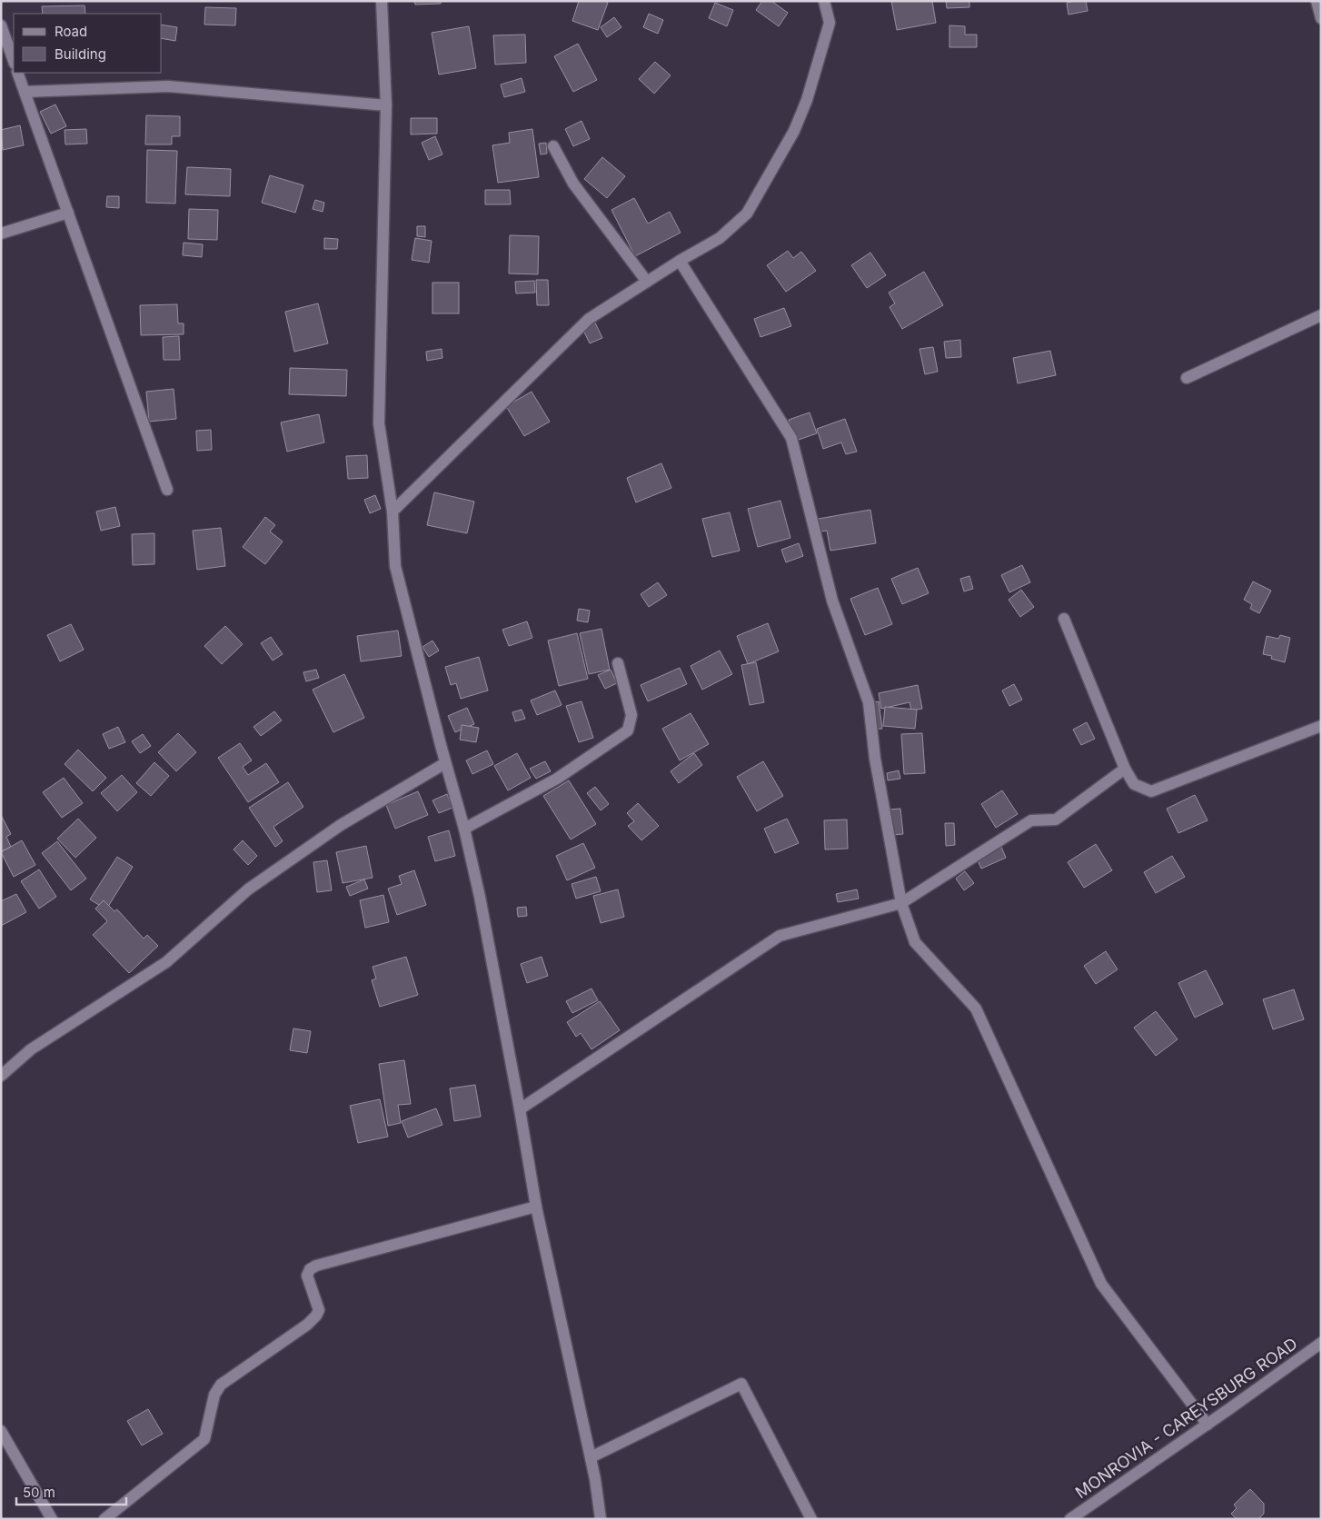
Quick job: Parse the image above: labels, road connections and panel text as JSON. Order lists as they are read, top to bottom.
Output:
{
  "streets": {
    "street": ["MONROVIA - CAREYSBURG ROAD"]
  },
  "legend": ["Road", "Building"],
  "scale_bar": "50 m"
}
